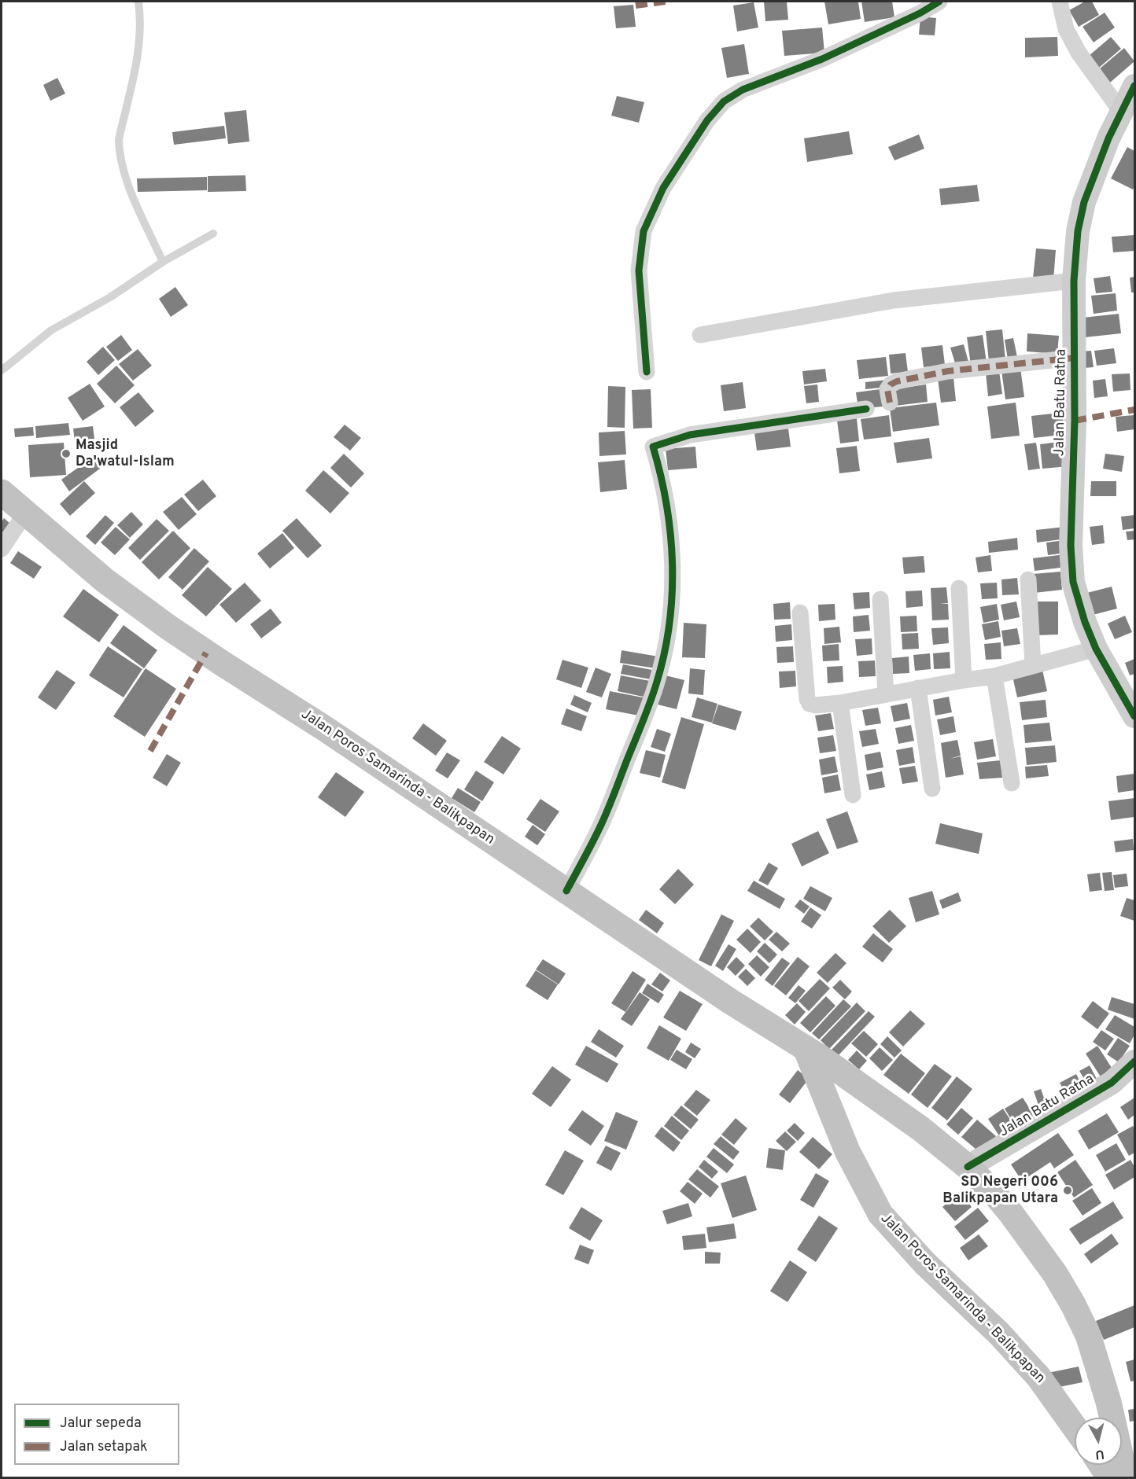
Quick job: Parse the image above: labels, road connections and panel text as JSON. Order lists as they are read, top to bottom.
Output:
{
  "streets": {
    "highway": ["Jalan Poros Samarinda - Balikpapan"],
    "street": ["Jalan Batu Ratna"]
  },
  "crossings": [
    ["Jalan Batu Ratna", "Jalan Poros Samarinda - Balikpapan"]
  ],
  "places": ["Masjid Da'watul-Islam", "SD Negeri 006 Balikpapan Utara"],
  "legend": ["Jalur sepeda", "Jalan setapak"],
  "north": "bottom"
}
